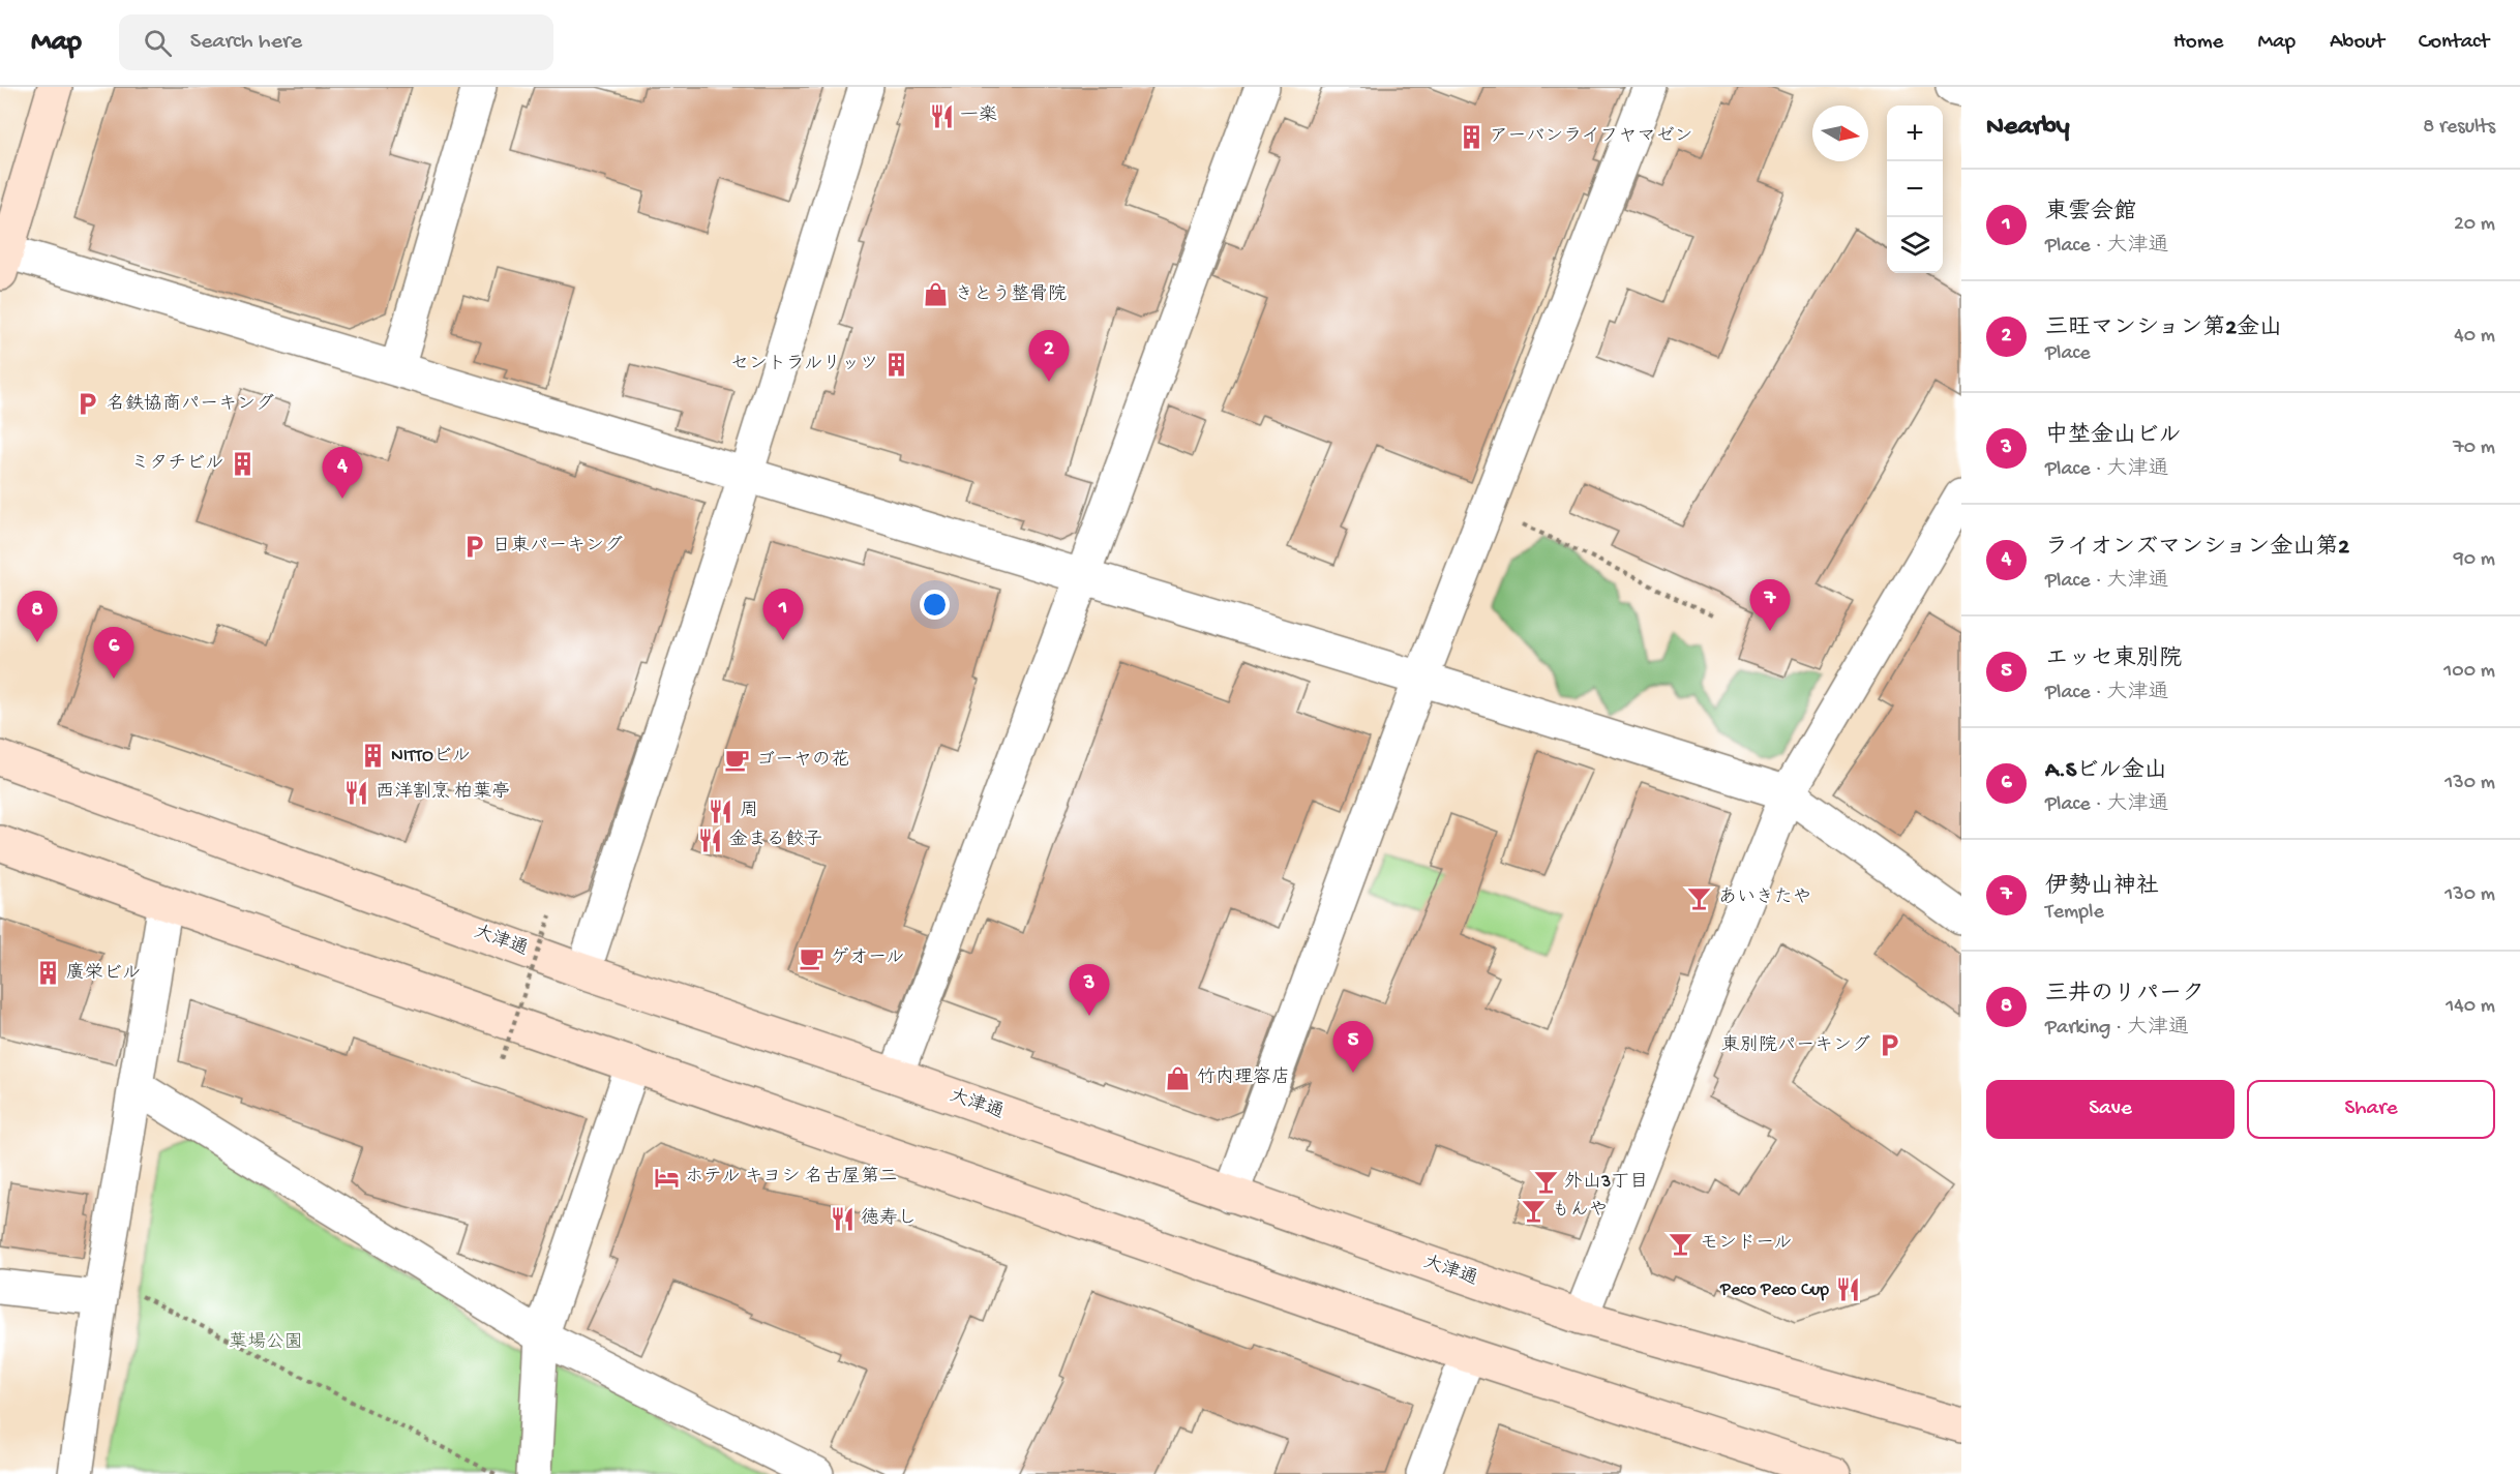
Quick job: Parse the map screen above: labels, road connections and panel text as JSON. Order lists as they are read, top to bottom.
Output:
{
  "streets": {
    "street": ["大津通"]
  },
  "parks": ["葉場公園"],
  "places": {
    "restaurant": [
      "一楽",
      "西洋割烹 柏葉亭",
      "周",
      "金まる餃子",
      "徳寿し",
      "Peco Peco Cup"
    ],
    "building": [
      "アーバンライフヤマゼン",
      "セントラルリッツ",
      "ミタチビル",
      "NITTOビル",
      "廣栄ビル"
    ],
    "shop": ["きとう整骨院", "竹内理容店"],
    "parking": ["名鉄協商パーキング", "日東パーキング", "東別院パーキング"],
    "cafe": ["ゴーヤの花", "ゲオール"],
    "bar": [
      "あいきたや",
      "外山3丁目",
      "もんや",
      "モンドール"
    ],
    "hotel": ["ホテル キヨシ 名古屋第二"]
  },
  "north": "right",
  "page": {
    "header": "Map",
    "search": "Search here",
    "nav": [
      "Home",
      "Map",
      "About",
      "Contact"
    ],
    "heading": ["Nearby", "8 results"],
    "map_buttons": ["+", "−"],
    "list": [
      {
        "mark": "1",
        "name": "東雲会館",
        "note": "Place · 大津通",
        "value": "20 m"
      },
      {
        "mark": "2",
        "name": "三旺マンション第2金山",
        "note": "Place",
        "value": "40 m"
      },
      {
        "mark": "3",
        "name": "中埜金山ビル",
        "note": "Place · 大津通",
        "value": "70 m"
      },
      {
        "mark": "4",
        "name": "ライオンズマンション金山第2",
        "note": "Place · 大津通",
        "value": "90 m"
      },
      {
        "mark": "5",
        "name": "エッセ東別院",
        "note": "Place · 大津通",
        "value": "100 m"
      },
      {
        "mark": "6",
        "name": "A.Sビル金山",
        "note": "Place · 大津通",
        "value": "130 m"
      },
      {
        "mark": "7",
        "name": "伊勢山神社",
        "note": "Temple",
        "value": "130 m"
      },
      {
        "mark": "8",
        "name": "三井のリパーク",
        "note": "Parking · 大津通",
        "value": "140 m"
      }
    ],
    "pins": [
      "2",
      "4",
      "7",
      "1",
      "8",
      "6",
      "3",
      "5"
    ],
    "buttons": ["Save", "Share"]
  }
}
